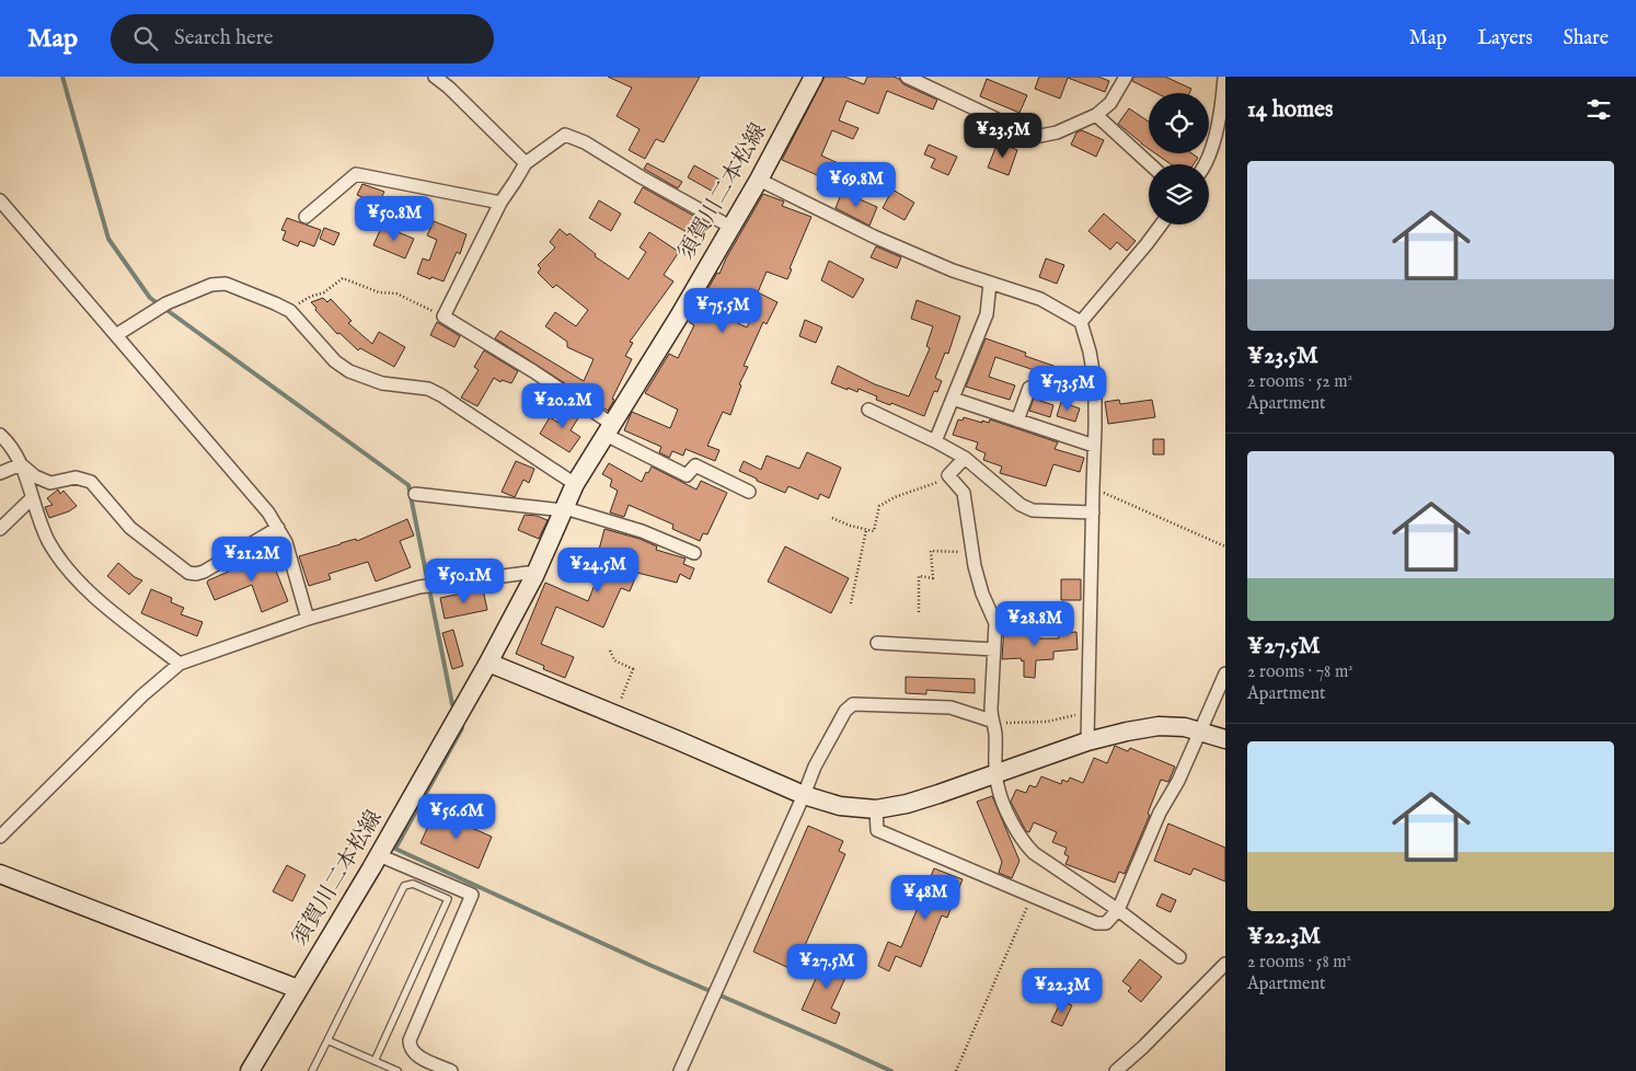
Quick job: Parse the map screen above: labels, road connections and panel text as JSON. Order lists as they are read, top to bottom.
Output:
{
  "streets": {
    "main road": ["須賀川二本松線"]
  },
  "page": {
    "header": "Map",
    "search": "Search here",
    "nav": ["Map", "Layers", "Share"],
    "heading": "14 homes",
    "price": [
      "¥23.5M",
      "¥69.8M",
      "¥50.8M",
      "¥75.5M",
      "¥73.5M",
      "¥20.2M",
      "¥21.2M",
      "¥24.5M",
      "¥50.1M",
      "¥28.8M",
      "¥56.6M",
      "¥48M",
      "¥27.5M",
      "¥22.3M"
    ],
    "list": [
      {
        "name": "¥23.5M",
        "note": "2 rooms · 52 m² · Apartment"
      },
      {
        "name": "¥27.5M",
        "note": "2 rooms · 78 m² · Apartment"
      },
      {
        "name": "¥22.3M",
        "note": "2 rooms · 58 m² · Apartment"
      }
    ]
  }
}
